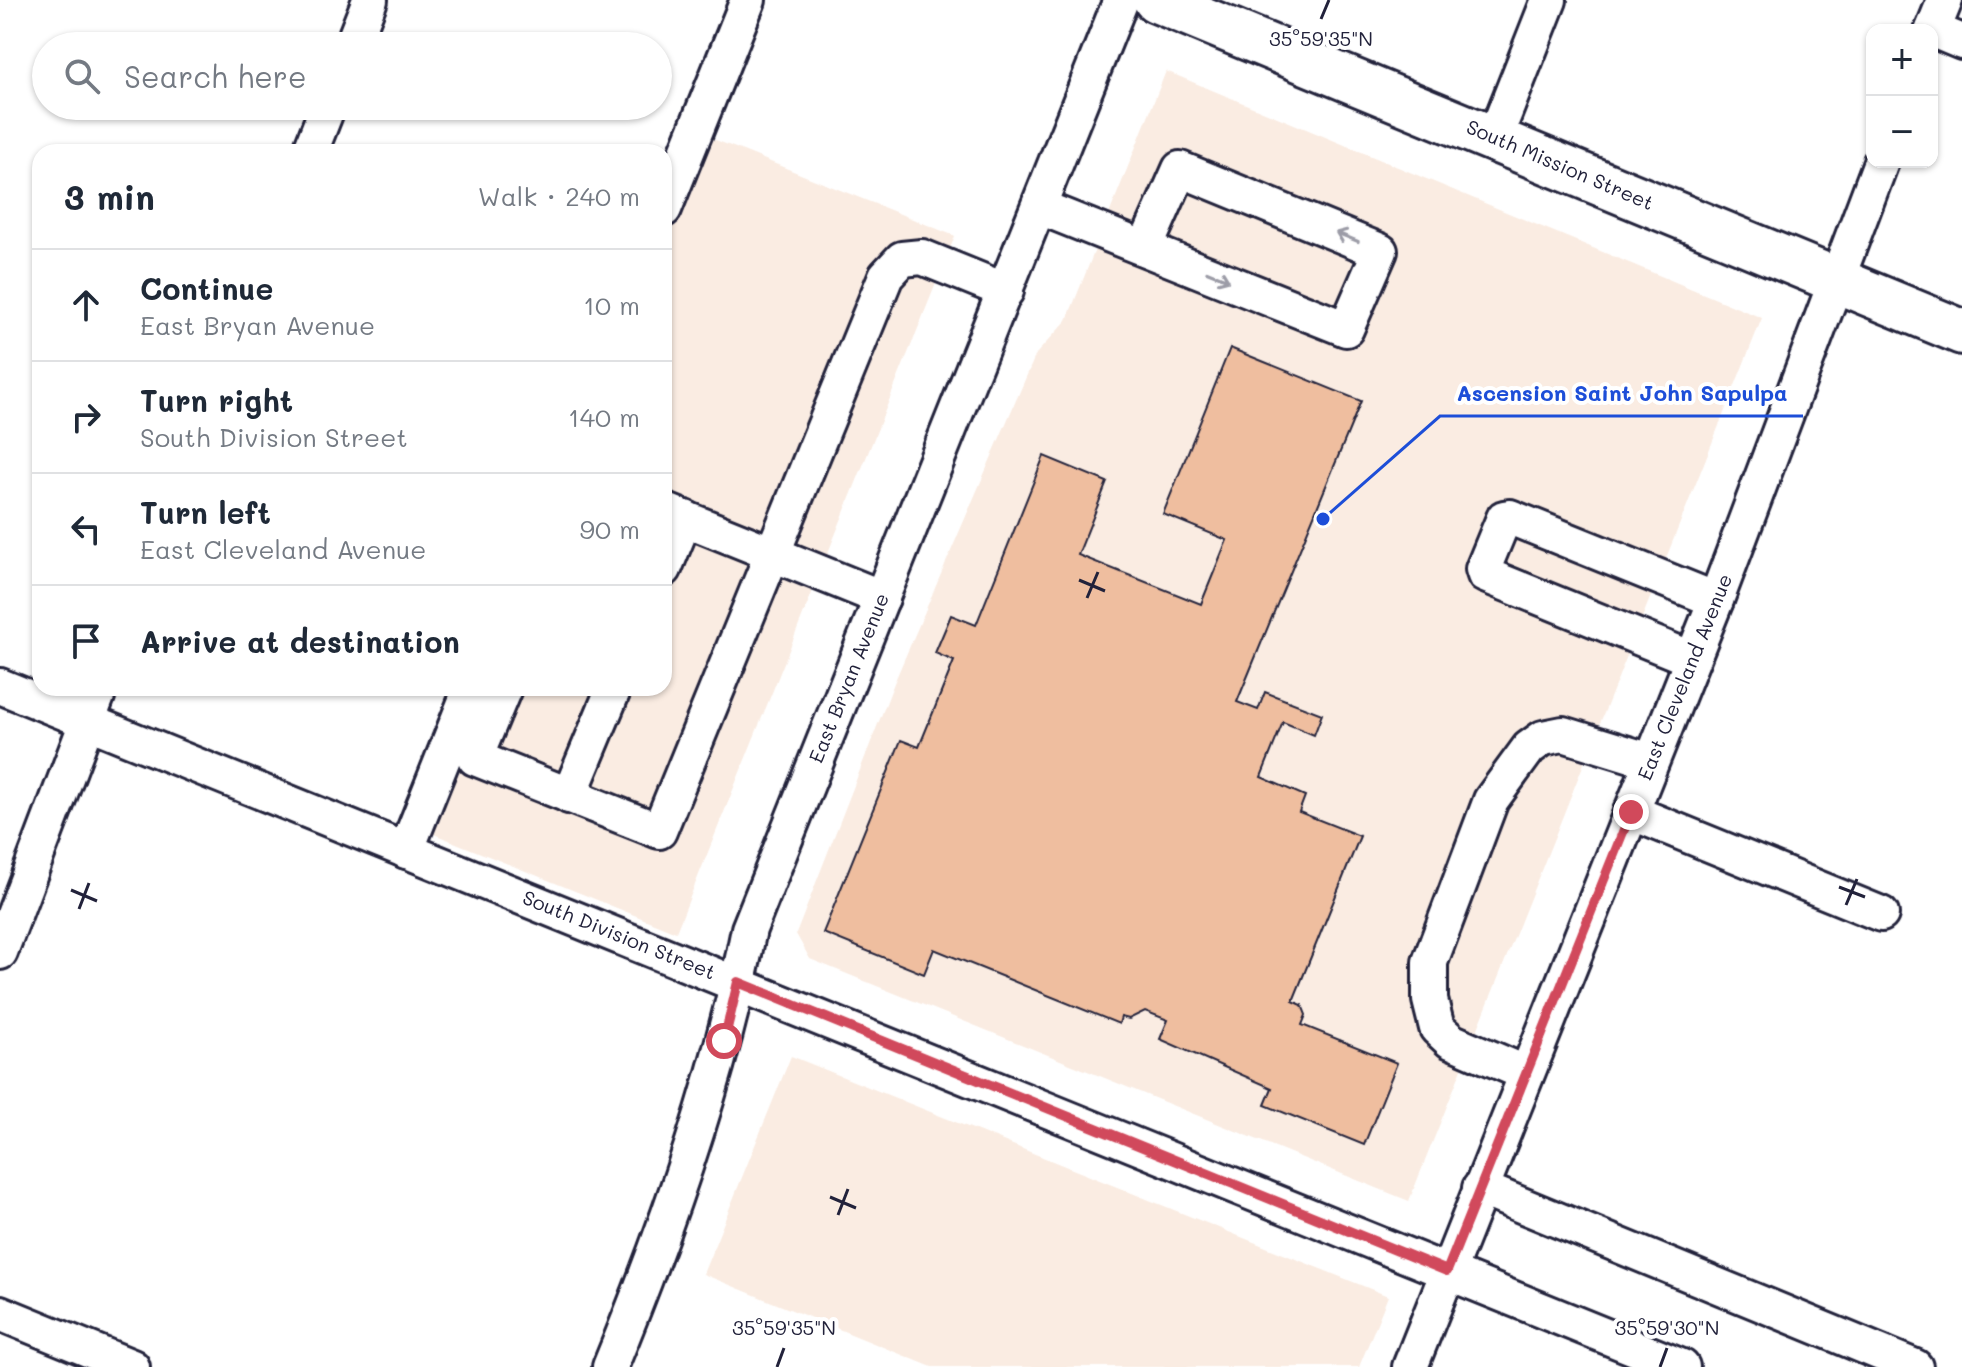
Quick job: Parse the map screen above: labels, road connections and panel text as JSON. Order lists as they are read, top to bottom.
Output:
{
  "streets": {
    "main road": ["South Mission Street"],
    "street": ["East Cleveland Avenue", "East Bryan Avenue", "South Division Street"]
  },
  "crossings": [
    ["South Mission Street", "East Cleveland Avenue"],
    ["East Cleveland Avenue", "South Division Street"],
    ["East Bryan Avenue", "South Division Street"]
  ],
  "places": ["Ascension Saint John Sapulpa"],
  "page": {
    "map_buttons": ["+", "−"],
    "search": "Search here",
    "heading": ["3 min", "Walk · 240 m"],
    "list": [
      ["Continue", "East Bryan Avenue", "10 m"],
      ["Turn right", "South Division Street", "140 m"],
      ["Turn left", "East Cleveland Avenue", "90 m"],
      "Arrive at destination"
    ]
  },
  "coordinates": ["35°59'35\"N", "35°59'30\"N"]
}
